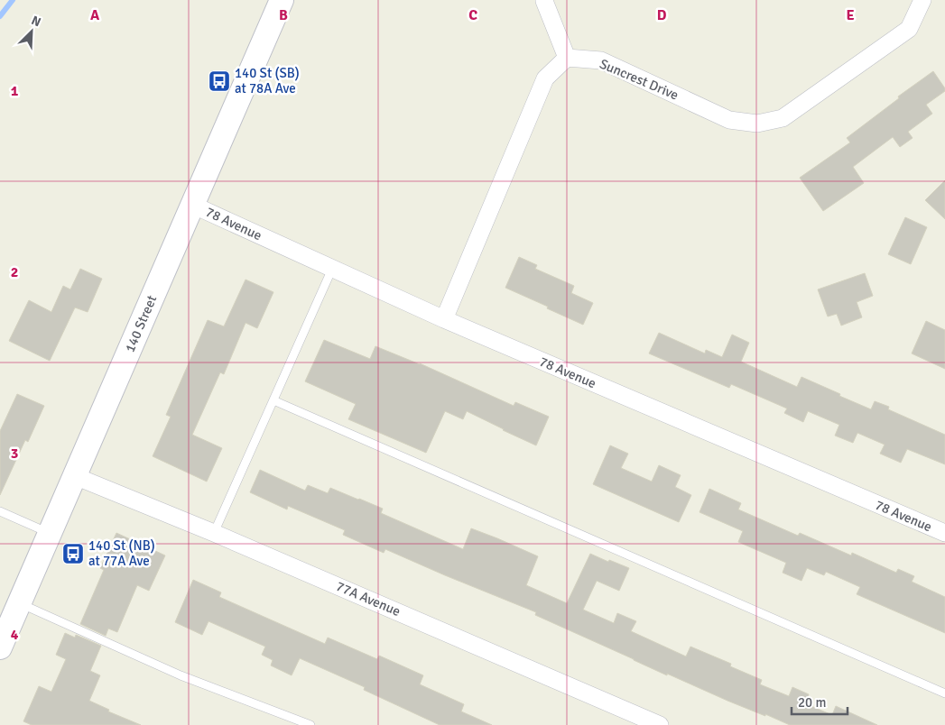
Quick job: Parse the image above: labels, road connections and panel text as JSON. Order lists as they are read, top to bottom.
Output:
{
  "streets": {
    "main road": ["140 Street"],
    "street": ["Suncrest Drive", "78 Avenue", "77A Avenue"]
  },
  "crossings": [
    ["78 Avenue", "140 Street"],
    ["140 Street", "77A Avenue"]
  ],
  "places": {
    "bus stop": ["140 St (SB) at 78A Ave", "140 St (NB) at 77A Ave"]
  },
  "scale_bar": "20 m",
  "north": "top right",
  "grid": {
    "columns": [
      "A",
      "B",
      "C",
      "D",
      "E"
    ],
    "rows": [
      "1",
      "2",
      "3",
      "4"
    ]
  }
}
